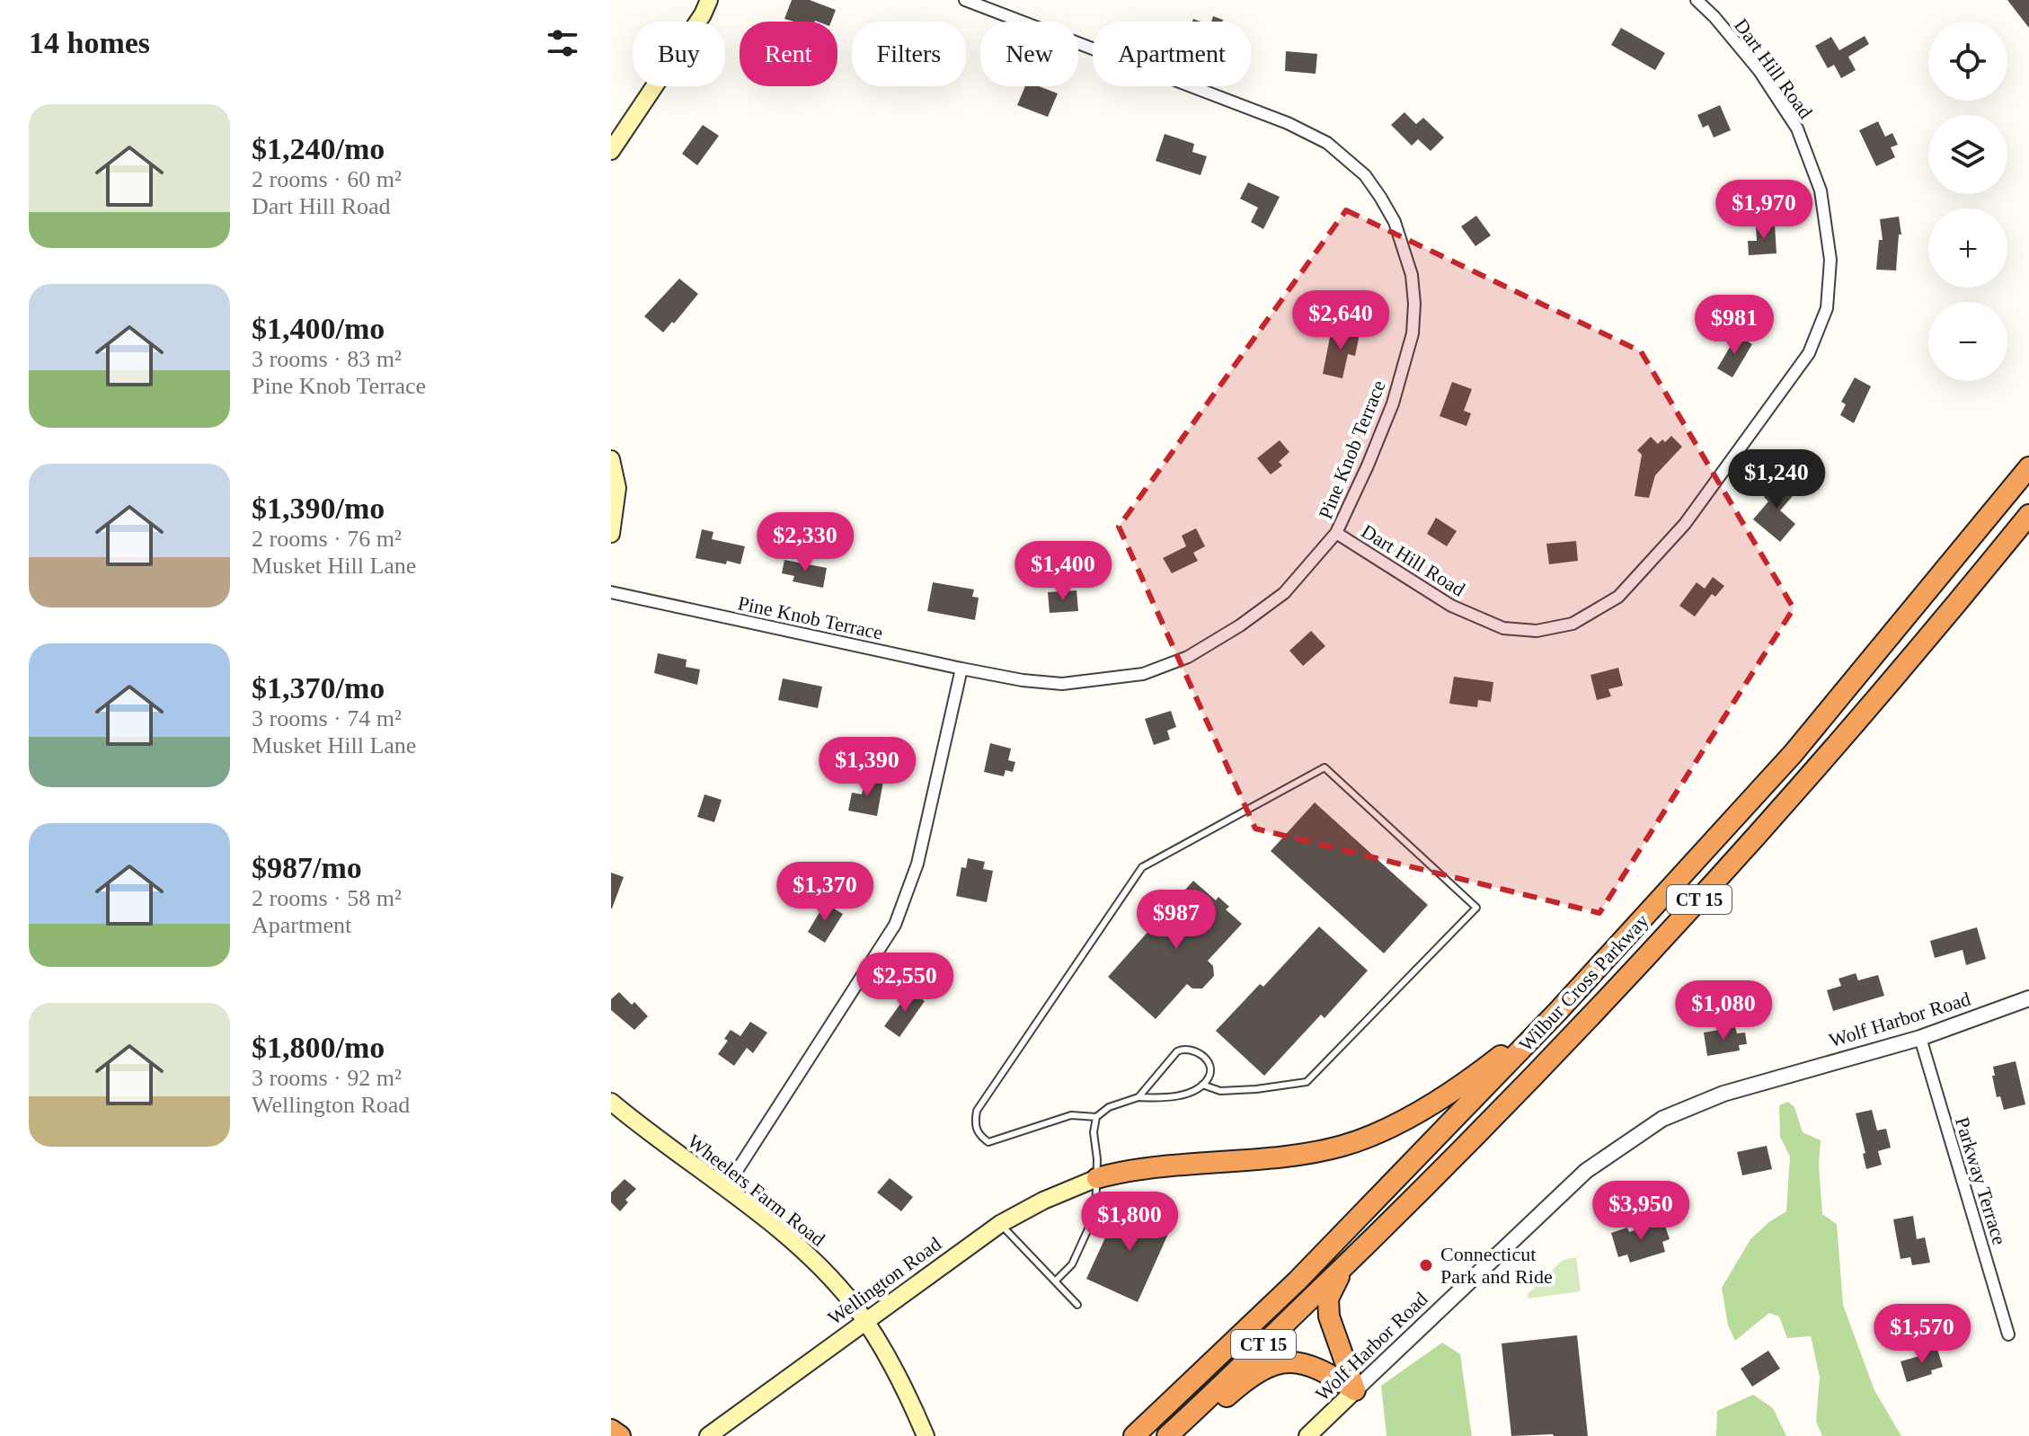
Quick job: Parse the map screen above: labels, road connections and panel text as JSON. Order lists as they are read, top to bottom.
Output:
{
  "streets": {
    "highway": ["CT 15", "Wilbur Cross Parkway"],
    "main road": ["Wolf Harbor Road", "Wheelers Farm Road", "Wellington Road"],
    "street": ["Dart Hill Road", "Pine Knob Terrace", "Parkway Terrace"]
  },
  "crossings": [
    ["Dart Hill Road", "Pine Knob Terrace"],
    ["Wolf Harbor Road", "Parkway Terrace"],
    ["Wheelers Farm Road", "Wellington Road"]
  ],
  "places": ["Connecticut Park and Ride"],
  "page": {
    "heading": "14 homes",
    "map_buttons": ["+", "−"],
    "chip": [
      "Buy",
      "Rent",
      "Filters",
      "New",
      "Apartment"
    ],
    "list": [
      {
        "name": "$1,240/mo",
        "note": "2 rooms · 60 m² · Dart Hill Road"
      },
      {
        "name": "$1,400/mo",
        "note": "3 rooms · 83 m² · Pine Knob Terrace"
      },
      {
        "name": "$1,390/mo",
        "note": "2 rooms · 76 m² · Musket Hill Lane"
      },
      {
        "name": "$1,370/mo",
        "note": "3 rooms · 74 m² · Musket Hill Lane"
      },
      {
        "name": "$987/mo",
        "note": "2 rooms · 58 m² · Apartment"
      },
      {
        "name": "$1,800/mo",
        "note": "3 rooms · 92 m² · Wellington Road"
      }
    ],
    "price": [
      "$1,970",
      "$2,640",
      "$981",
      "$1,240",
      "$2,330",
      "$1,400",
      "$1,390",
      "$1,370",
      "$987",
      "$2,550",
      "$1,080",
      "$3,950",
      "$1,800",
      "$1,570"
    ]
  }
}
